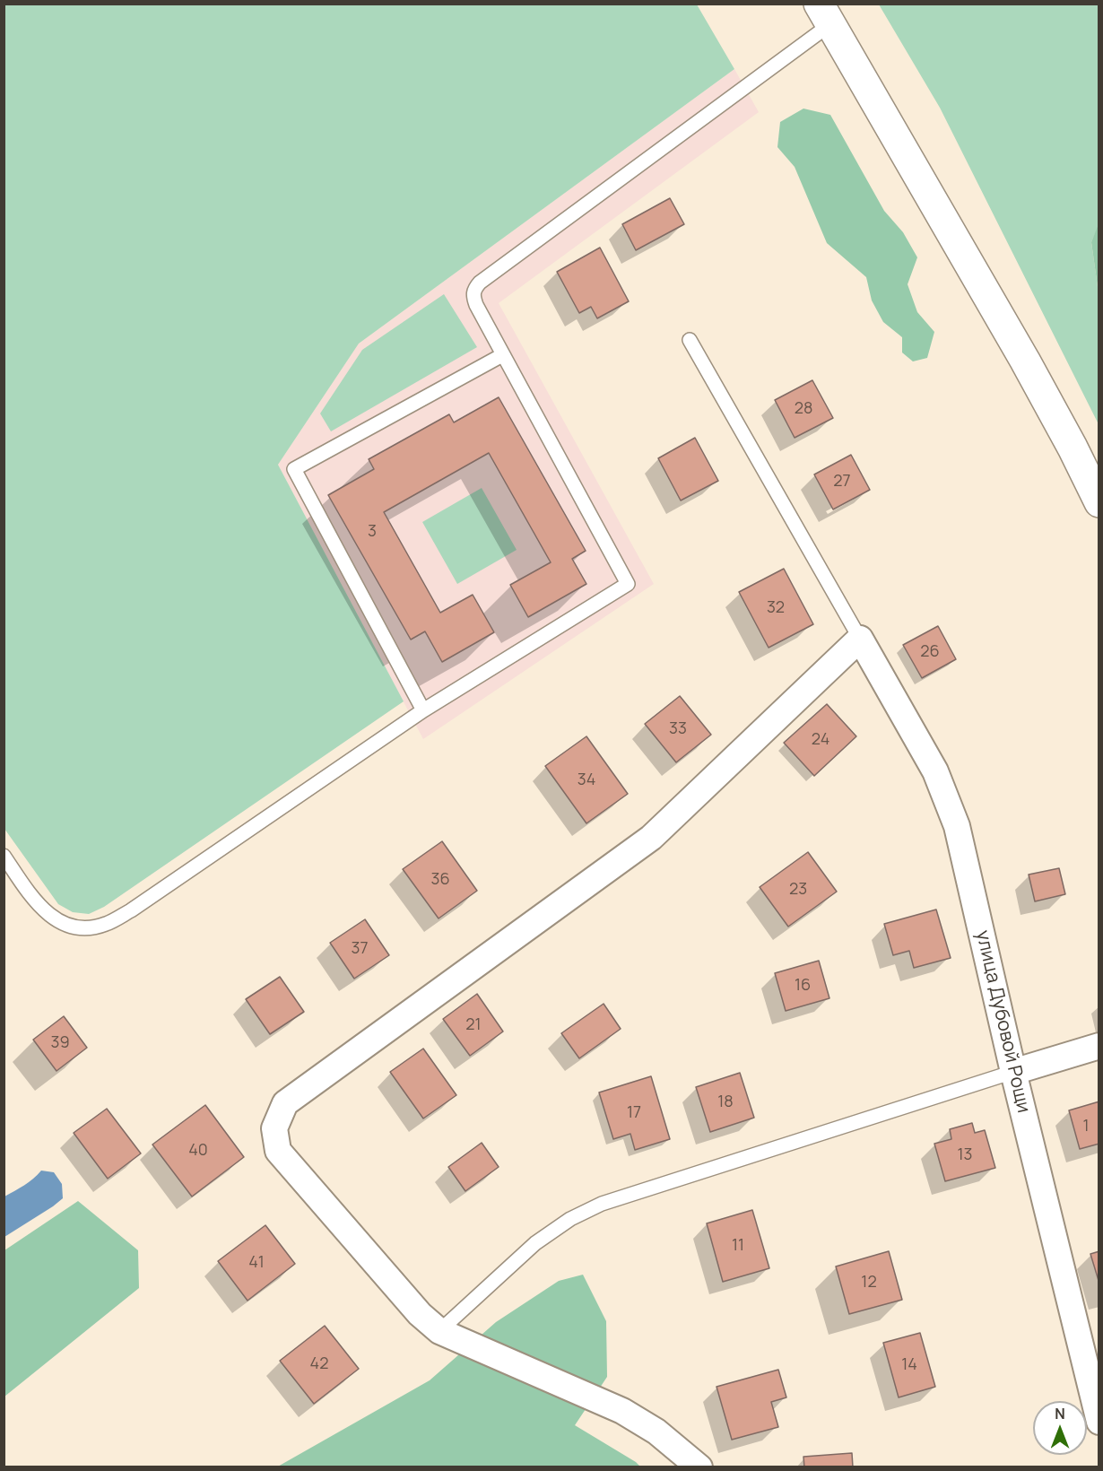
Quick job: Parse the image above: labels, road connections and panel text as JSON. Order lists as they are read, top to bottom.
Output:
{
  "streets": {
    "street": ["улица Дубовой Рощи"]
  },
  "house_numbers": [
    "28",
    "27",
    "3",
    "32",
    "26",
    "33",
    "24",
    "34",
    "36",
    "23",
    "37",
    "16",
    "21",
    "39",
    "18",
    "17",
    "1",
    "40",
    "13",
    "11",
    "41",
    "12",
    "42",
    "14"
  ],
  "north": "top"
}
